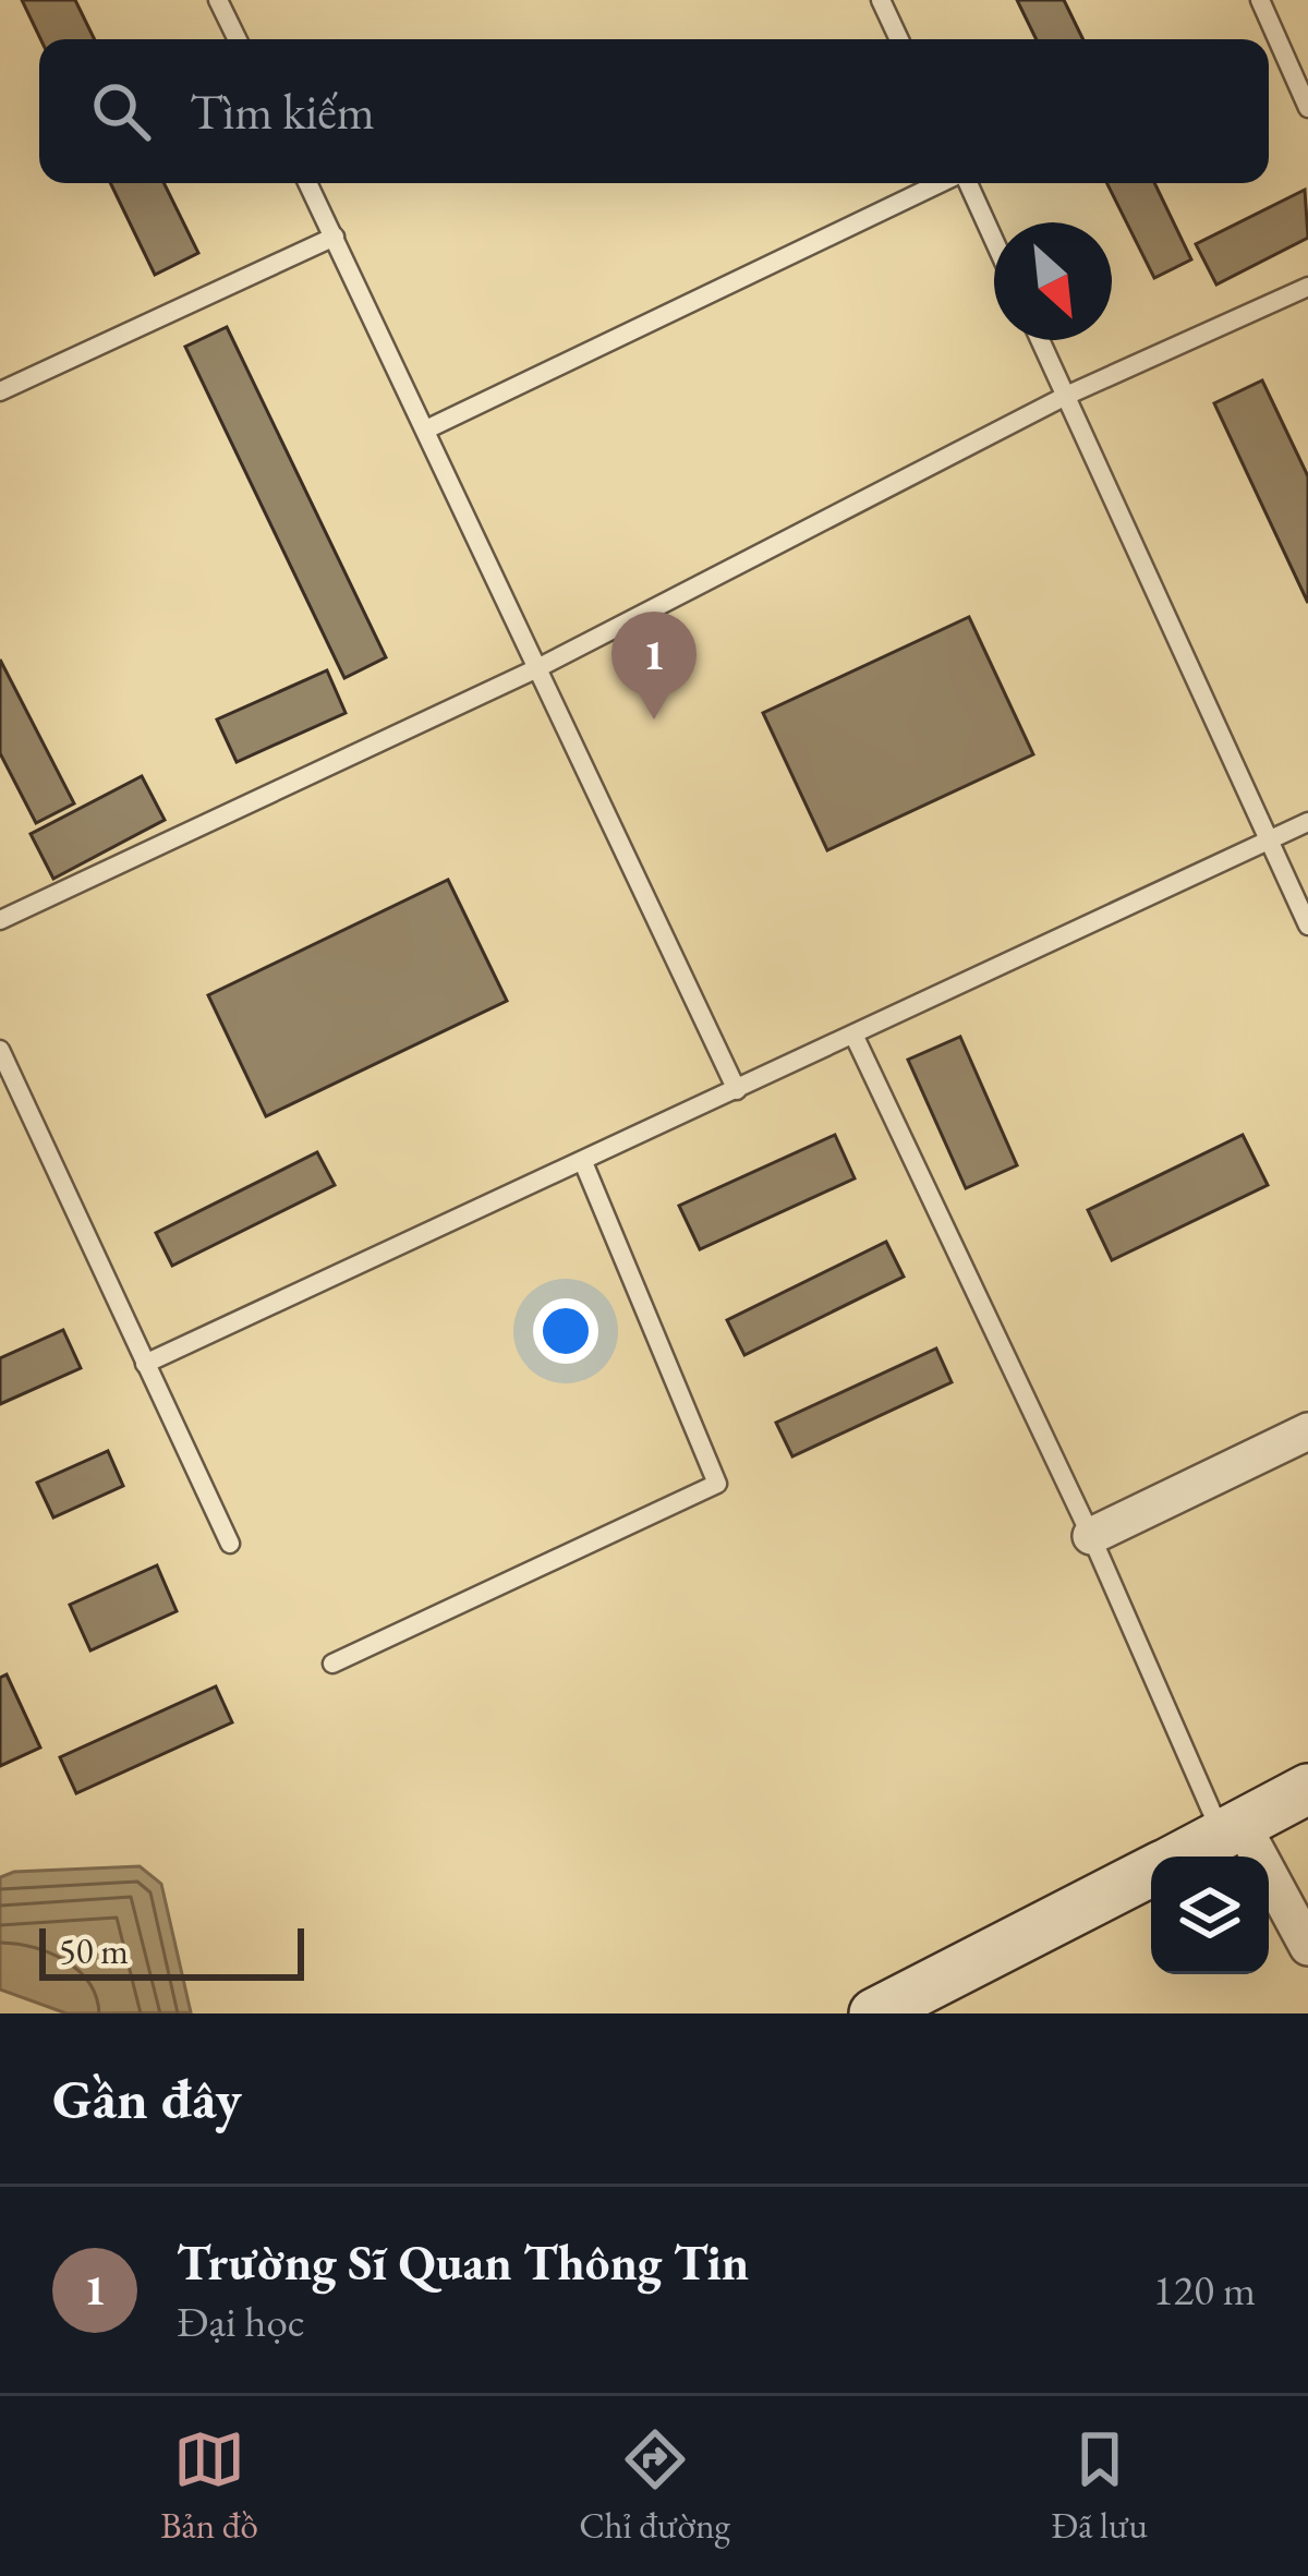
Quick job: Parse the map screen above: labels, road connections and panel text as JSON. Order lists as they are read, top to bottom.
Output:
{
  "scale_bar": "50 m",
  "north": "bottom right",
  "page": {
    "search": "Tìm kiếm",
    "pins": "1",
    "scale": "50 m",
    "heading": "Gần đây",
    "list": [
      {
        "mark": "1",
        "name": "Trường Sĩ Quan Thông Tin",
        "note": "Đại học",
        "value": "120 m"
      }
    ],
    "nav": ["Bản đồ", "Chỉ đường", "Đã lưu"]
  }
}
